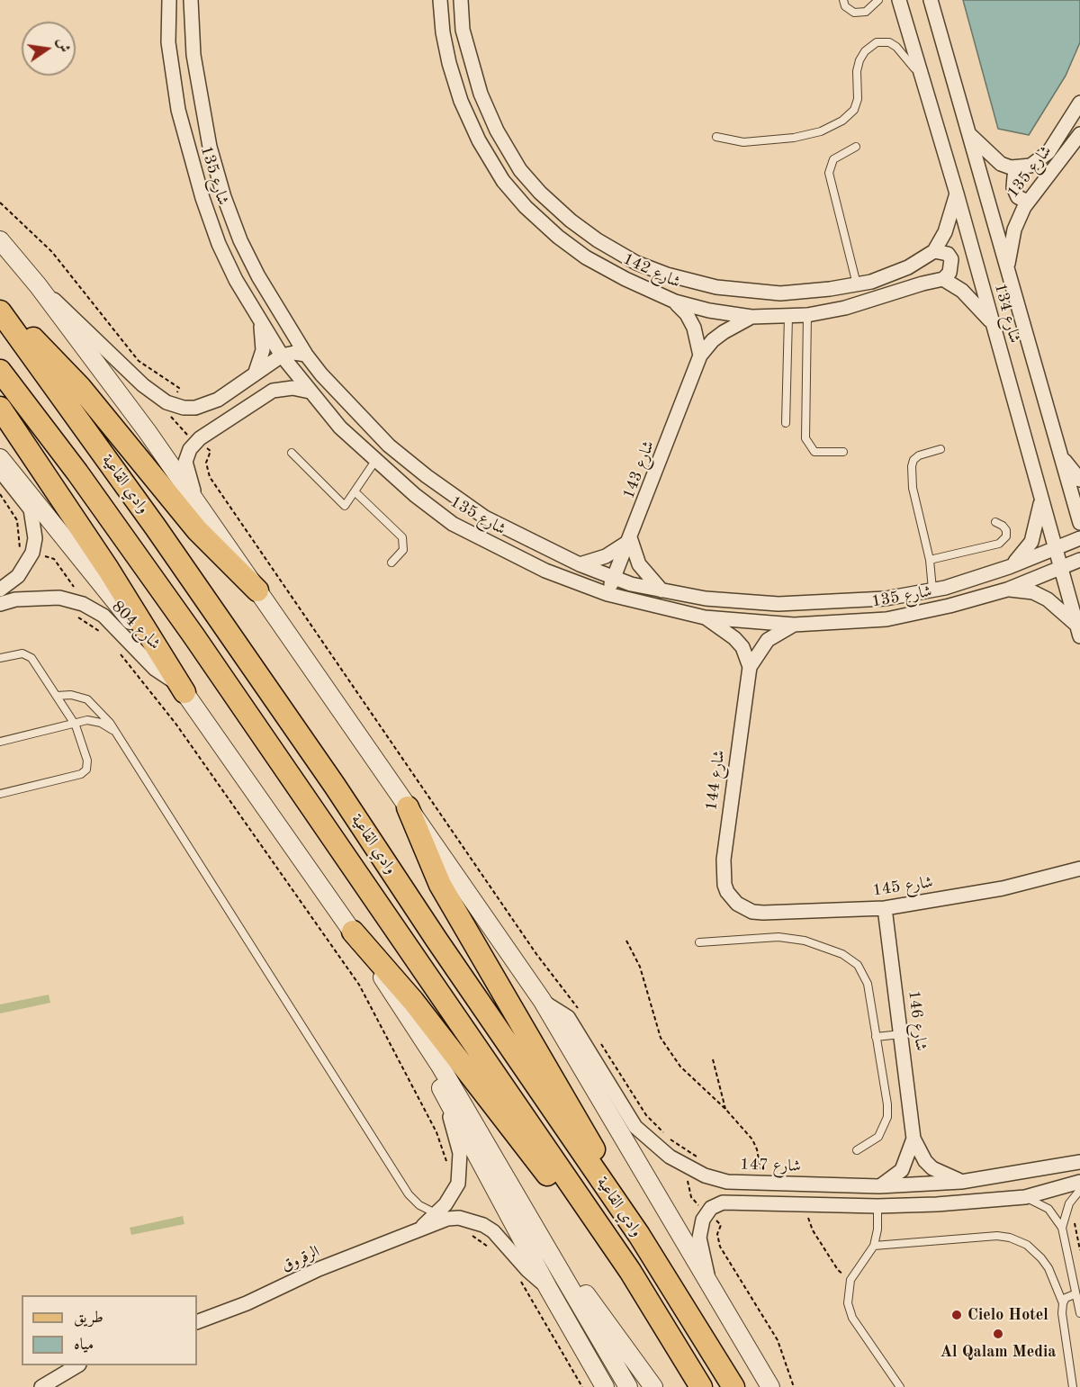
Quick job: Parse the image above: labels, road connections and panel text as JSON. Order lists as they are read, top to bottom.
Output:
{
  "streets": {
    "main road": ["وادي القاعية"],
    "street": [
      "شارع 135",
      "شارع 142",
      "شارع 134",
      "شارع 143",
      "شارع 804",
      "شارع 144",
      "شارع 145",
      "شارع 146",
      "شارع 147",
      "الرقروق"
    ]
  },
  "crossings": [
    ["شارع 135", "شارع 134"],
    ["شارع 135", "شارع 143"],
    ["شارع 135", "شارع 144"],
    ["شارع 142", "شارع 143"],
    ["شارع 144", "شارع 145"],
    ["شارع 145", "شارع 146"],
    ["شارع 146", "شارع 147"]
  ],
  "places": ["Cielo Hotel", "Al Qalam Media"],
  "legend": ["طريق", "مياه"],
  "north": "right"
}
